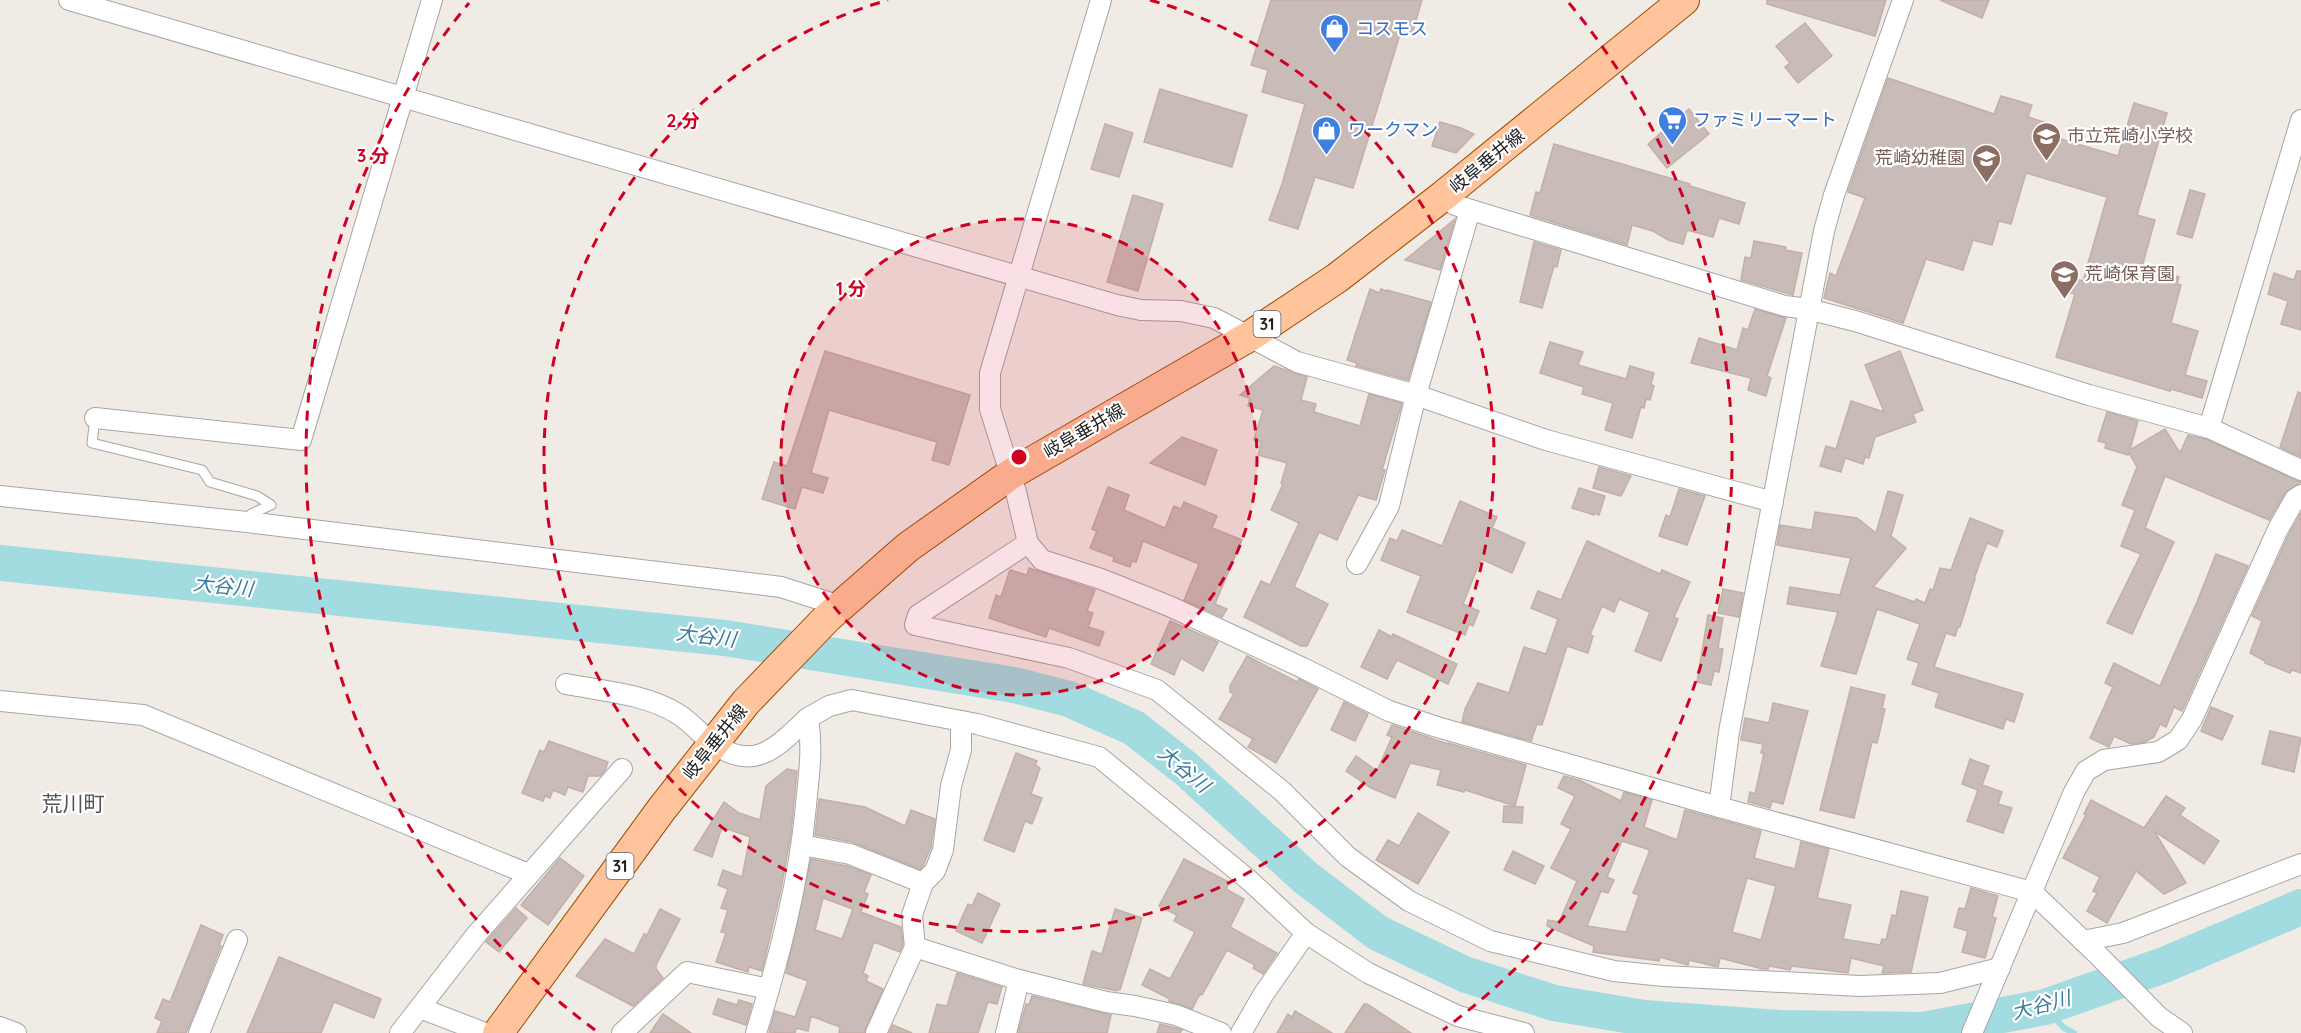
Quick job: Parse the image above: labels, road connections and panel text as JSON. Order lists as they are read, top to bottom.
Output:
{
  "streets": {
    "main road": ["岐阜垂井線", "31"]
  },
  "districts": ["荒川町"],
  "water": ["大谷川"],
  "places": {
    "shop": ["コスモス", "ワークマン"],
    "supermarket": ["ファミリーマート"],
    "school or university": ["市立荒崎小学校", "荒崎幼稚園", "荒崎保育園"]
  },
  "rings": ["2 分", "3 分", "1 分"]
}
